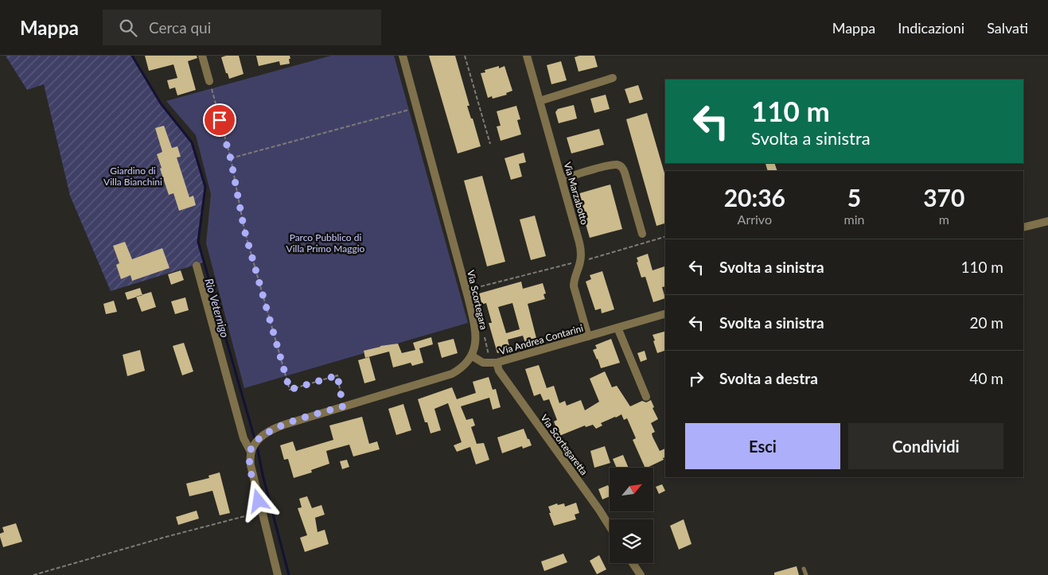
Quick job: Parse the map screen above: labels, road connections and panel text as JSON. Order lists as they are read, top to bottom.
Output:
{
  "streets": {
    "street": [
      "Via Marzabotto",
      "Via Scortegara",
      "Via Andrea Contarini",
      "Via Scortegaretta"
    ]
  },
  "crossings": [
    ["Via Marzabotto", "Via Andrea Contarini"],
    ["Via Scortegara", "Via Andrea Contarini"],
    ["Via Andrea Contarini", "Via Scortegaretta"]
  ],
  "water": ["Rio Veternigo"],
  "parks": ["Giardino di Villa Bianchini", "Parco Pubblico di Villa Primo Maggio"],
  "north": "top right",
  "page": {
    "header": "Mappa",
    "search": "Cerca qui",
    "nav": ["Mappa", "Indicazioni", "Salvati"],
    "turn": ["110 m", "Svolta a sinistra"],
    "eta": [
      "20:36",
      "Arrivo",
      "5",
      "min",
      "370",
      "m"
    ],
    "list": [
      {
        "name": "Svolta a sinistra",
        "value": "110 m"
      },
      {
        "name": "Svolta a sinistra",
        "value": "20 m"
      },
      {
        "name": "Svolta a destra",
        "value": "40 m"
      }
    ],
    "buttons": ["Esci", "Condividi"]
  }
}
